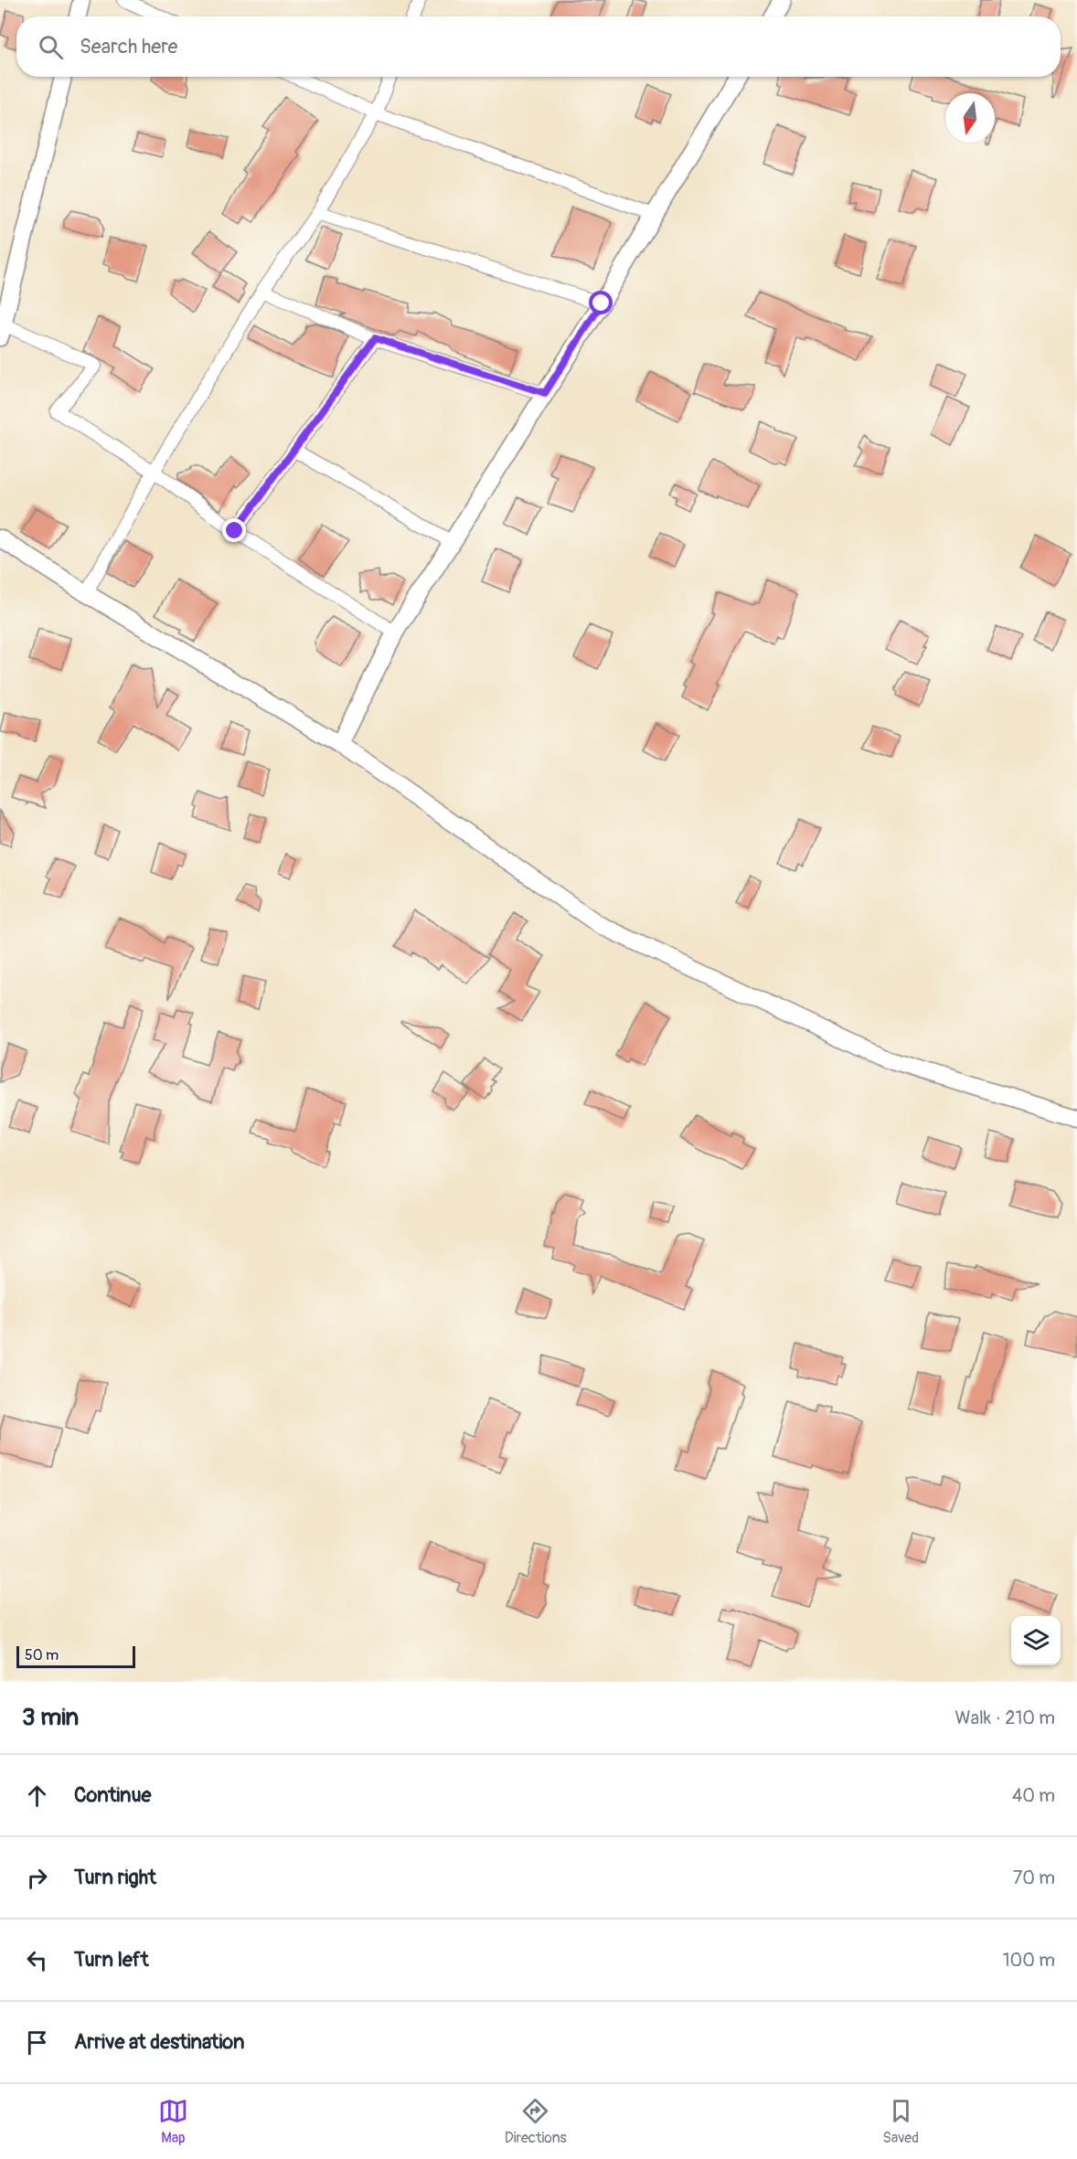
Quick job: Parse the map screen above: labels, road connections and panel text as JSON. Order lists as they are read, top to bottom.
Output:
{
  "scale_bar": "50 m",
  "north": "bottom",
  "page": {
    "search": "Search here",
    "scale": "50 m",
    "heading": ["3 min", "Walk · 210 m"],
    "list": [
      ["Continue", "40 m"],
      ["Turn right", "70 m"],
      ["Turn left", "100 m"],
      "Arrive at destination"
    ],
    "nav": ["Map", "Directions", "Saved"]
  }
}
